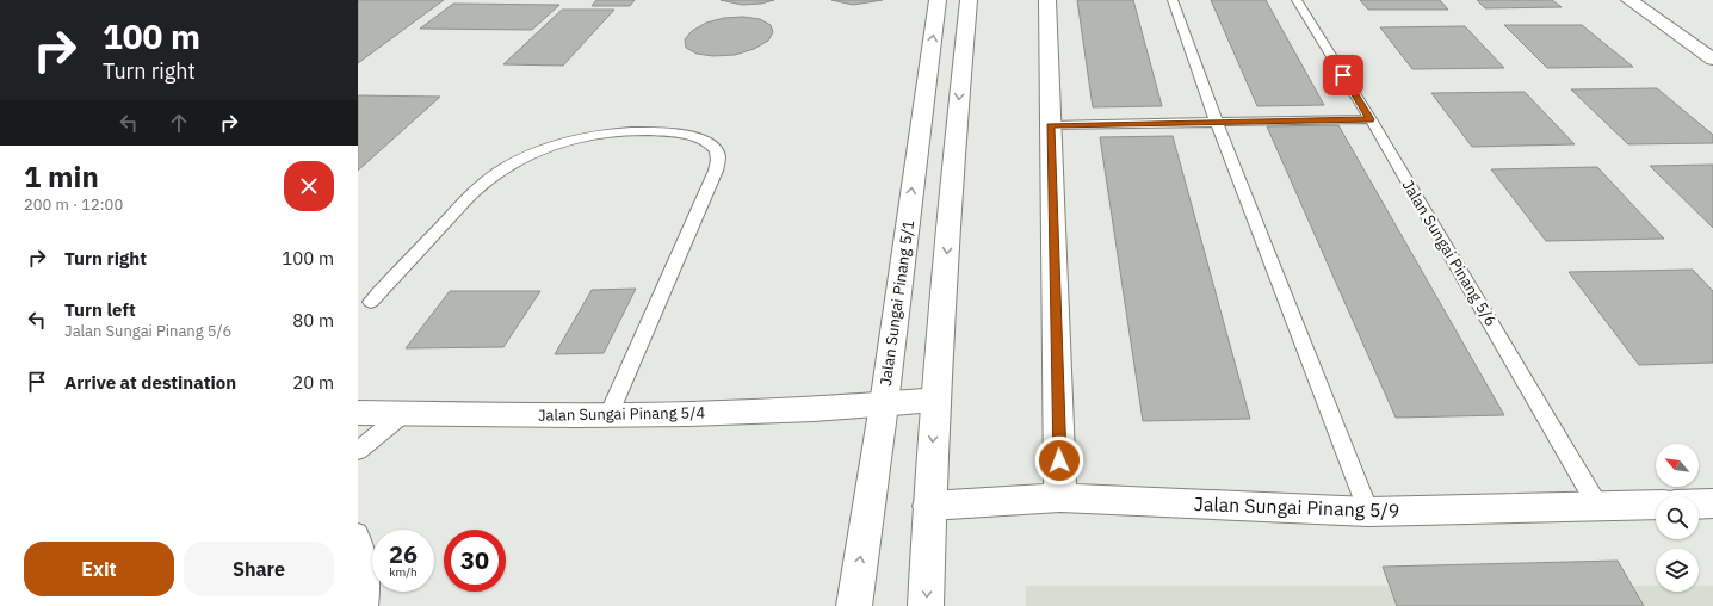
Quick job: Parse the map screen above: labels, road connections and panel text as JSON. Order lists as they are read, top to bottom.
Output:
{
  "streets": {
    "street": ["Jalan Sungai Pinang 5/1", "Jalan Sungai Pinang 5/4", "Jalan Sungai Pinang 5/9"],
    "lane": ["Jalan Sungai Pinang 5/6"]
  },
  "crossings": [
    ["Jalan Sungai Pinang 5/6", "Jalan Sungai Pinang 5/9"],
    ["Jalan Sungai Pinang 5/1", "Jalan Sungai Pinang 5/4"]
  ],
  "north": "top left",
  "page": {
    "turn": ["100 m", "Turn right"],
    "heading": ["1 min", "200 m · 12:00"],
    "list": [
      {
        "name": "Turn right",
        "value": "100 m"
      },
      {
        "name": "Turn left",
        "note": "Jalan Sungai Pinang 5/6",
        "value": "80 m"
      },
      {
        "name": "Arrive at destination",
        "value": "20 m"
      }
    ],
    "speed": "26 km/h",
    "limit": "30",
    "buttons": ["Exit", "Share"]
  }
}
